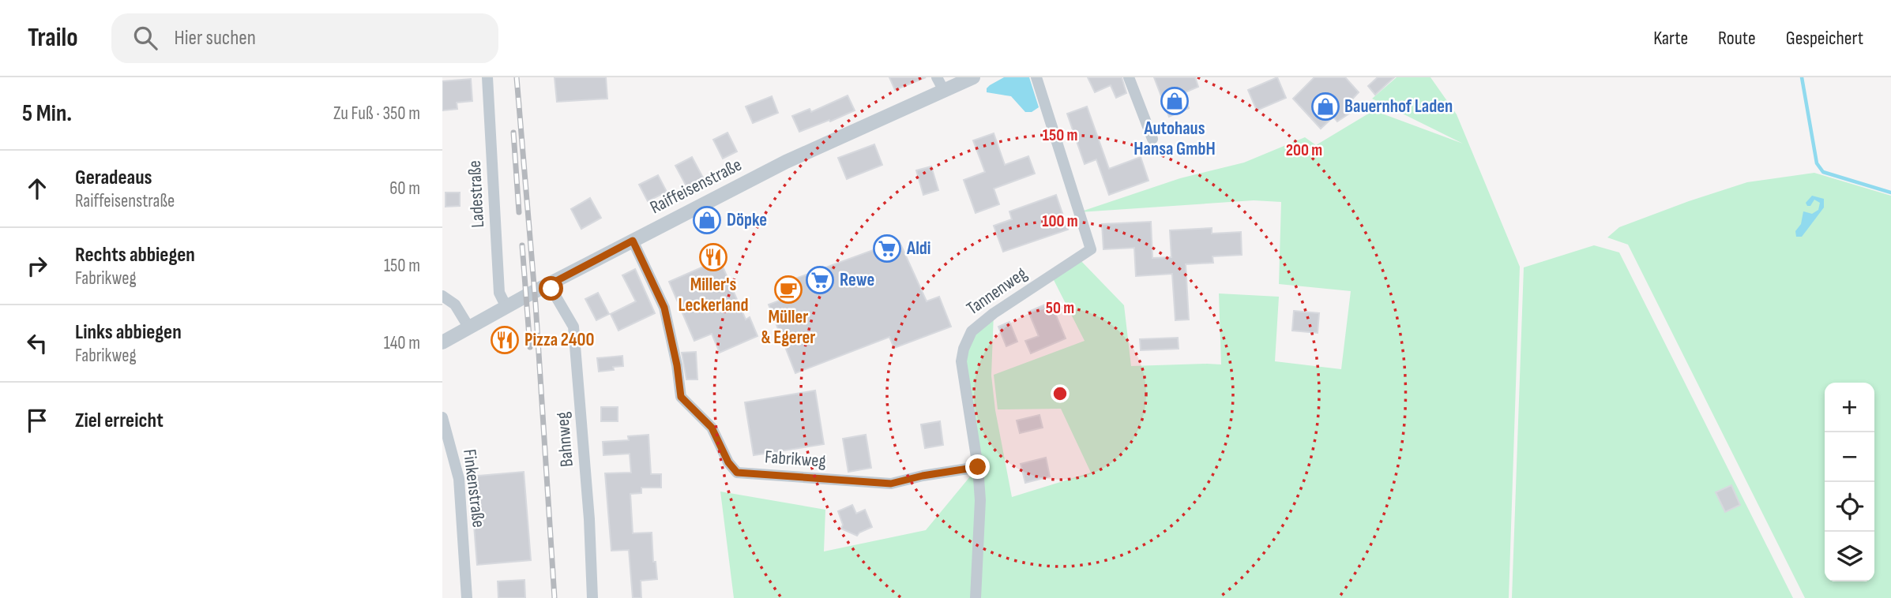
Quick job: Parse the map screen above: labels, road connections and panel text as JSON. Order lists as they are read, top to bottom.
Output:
{
  "streets": {
    "street": [
      "Raiffeisenstraße",
      "Ladestraße",
      "Tannenweg",
      "Bahnweg",
      "Fabrikweg",
      "Finkenstraße"
    ]
  },
  "crossings": [
    ["Raiffeisenstraße", "Ladestraße"],
    ["Raiffeisenstraße", "Bahnweg"],
    ["Raiffeisenstraße", "Fabrikweg"],
    ["Tannenweg", "Fabrikweg"]
  ],
  "places": {
    "shop": ["Autohaus Hansa GmbH", "Bauernhof Laden", "Döpke"],
    "supermarket": ["Aldi", "Rewe"],
    "restaurant": ["Miller's Leckerland", "Pizza 2400"],
    "cafe": ["Müller & Egerer"]
  },
  "page": {
    "header": "Trailo",
    "search": "Hier suchen",
    "nav": ["Karte", "Route", "Gespeichert"],
    "heading": ["5 Min.", "Zu Fuß · 350 m"],
    "list": [
      ["Geradeaus", "Raiffeisenstraße", "60 m"],
      ["Rechts abbiegen", "Fabrikweg", "150 m"],
      ["Links abbiegen", "Fabrikweg", "140 m"],
      "Ziel erreicht"
    ],
    "map_buttons": ["+", "−"]
  },
  "rings": [
    "150 m",
    "200 m",
    "100 m",
    "50 m"
  ]
}
